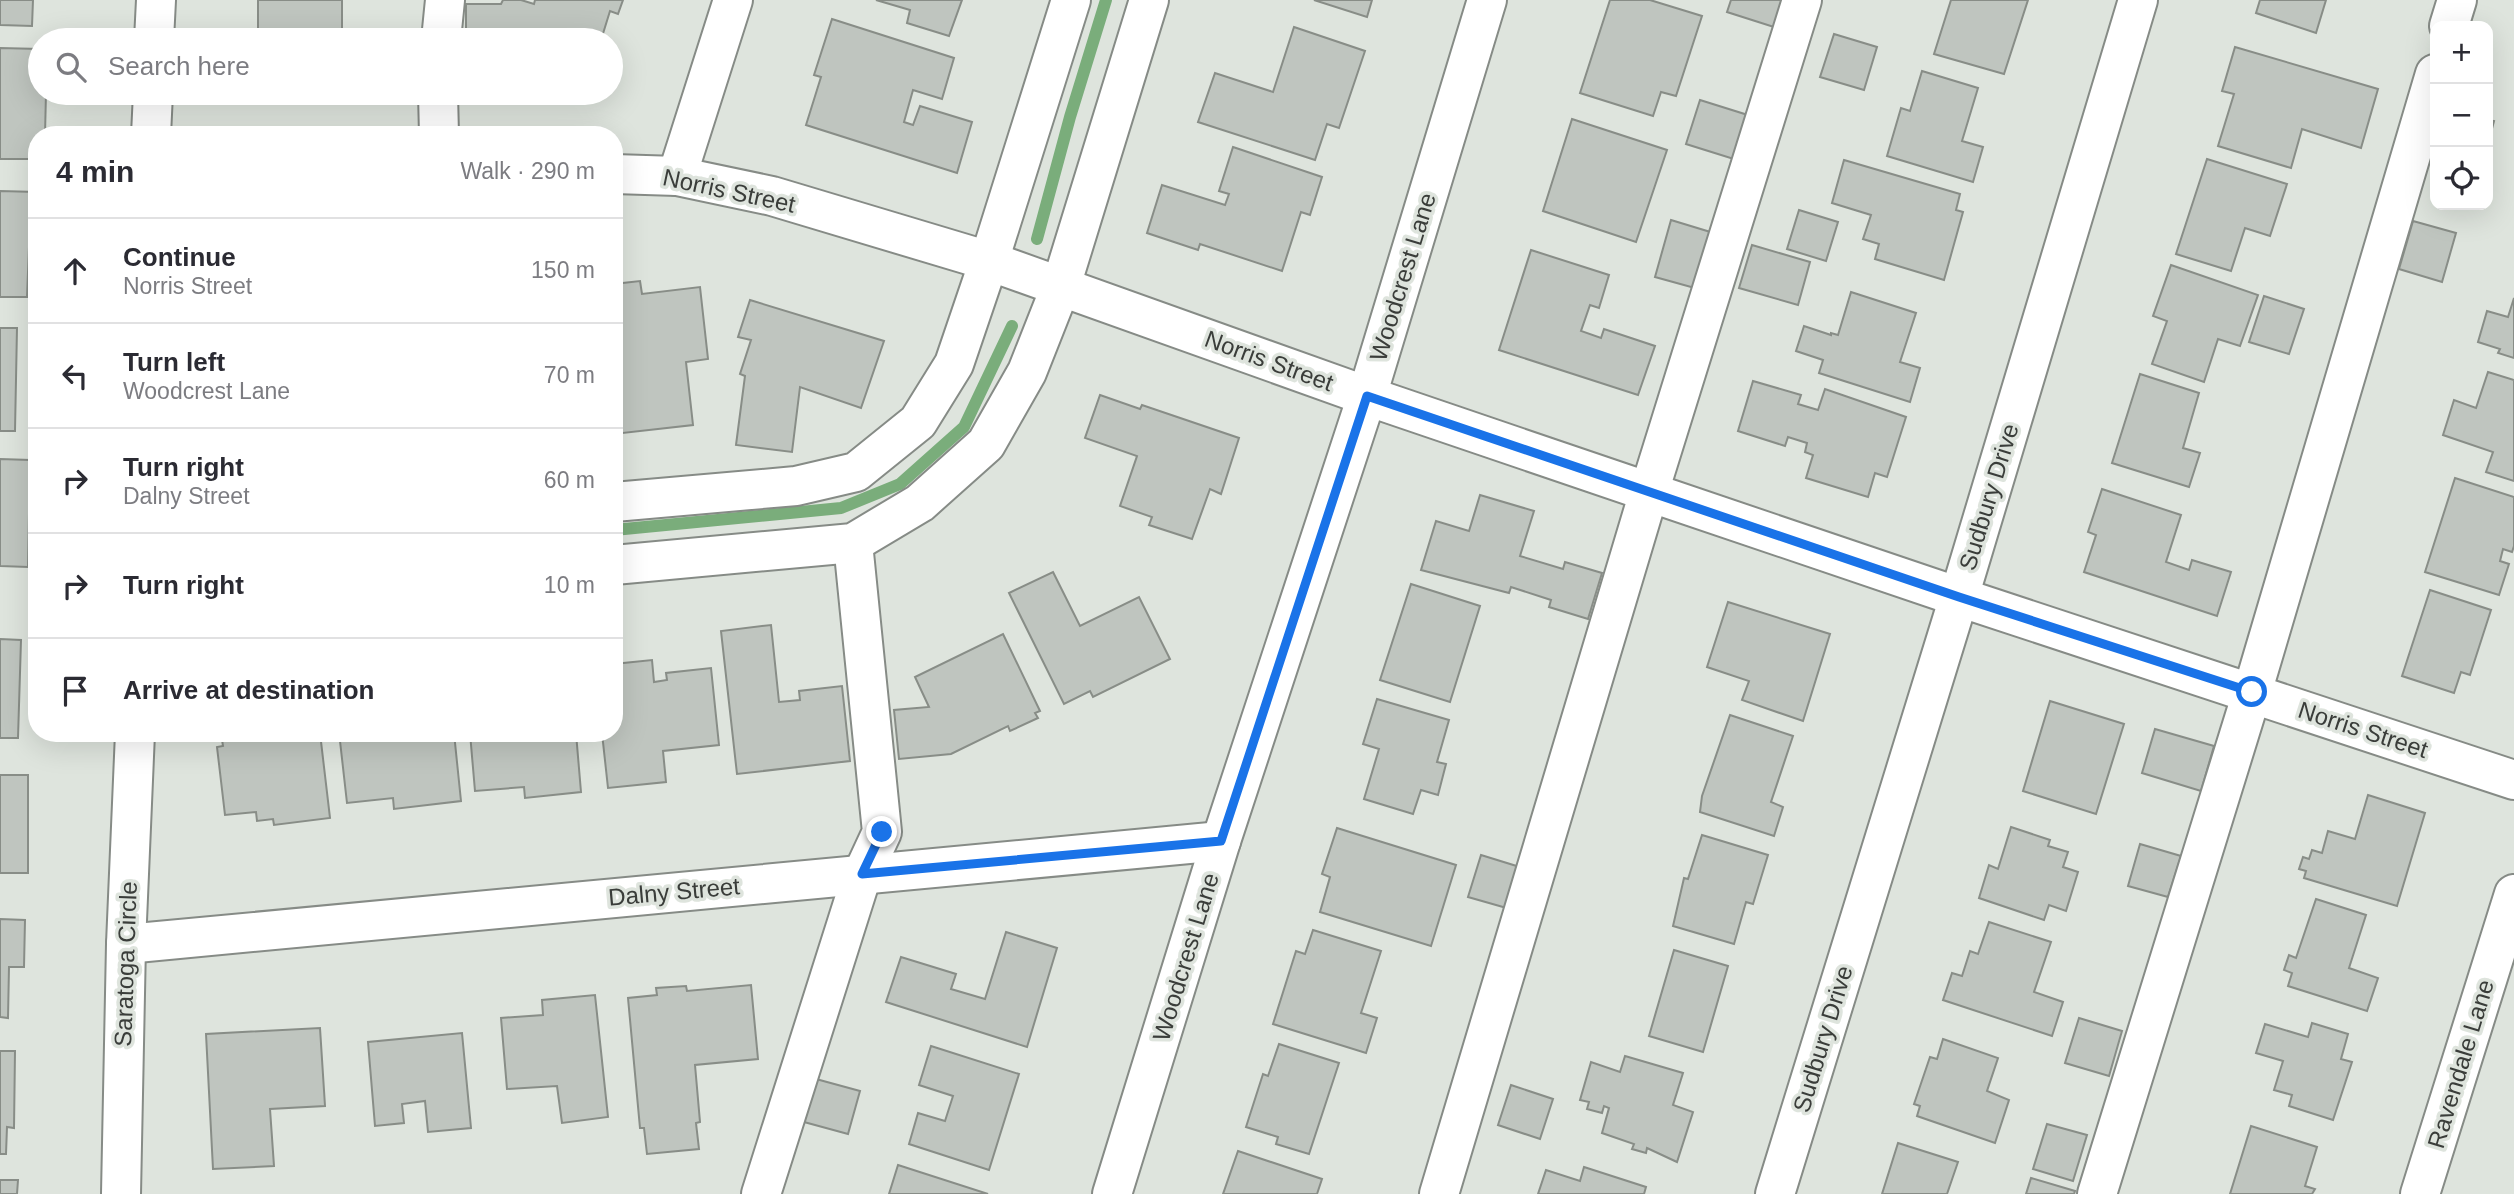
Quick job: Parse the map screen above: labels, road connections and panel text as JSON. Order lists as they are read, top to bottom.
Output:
{
  "streets": {
    "street": [
      "Norris Street",
      "Woodcrest Lane",
      "Sudbury Drive",
      "Dalny Street",
      "Saratoga Circle",
      "Ravendale Lane"
    ]
  },
  "crossings": [
    ["Norris Street", "Woodcrest Lane"],
    ["Norris Street", "Sudbury Drive"],
    ["Woodcrest Lane", "Dalny Street"],
    ["Dalny Street", "Saratoga Circle"]
  ],
  "page": {
    "map_buttons": ["+", "−"],
    "search": "Search here",
    "heading": ["4 min", "Walk · 290 m"],
    "list": [
      ["Continue", "Norris Street", "150 m"],
      ["Turn left", "Woodcrest Lane", "70 m"],
      ["Turn right", "Dalny Street", "60 m"],
      ["Turn right", "10 m"],
      "Arrive at destination"
    ]
  }
}
